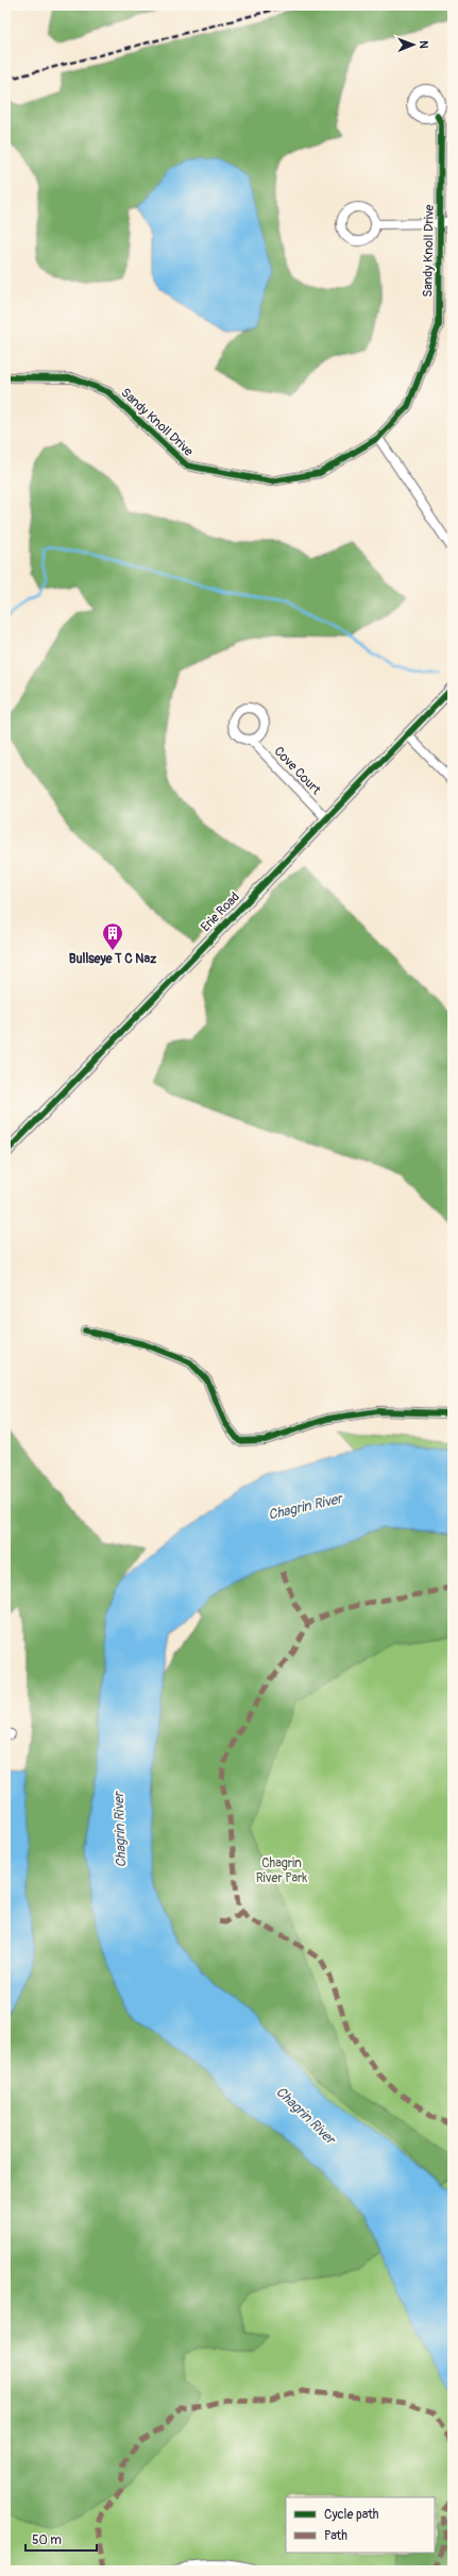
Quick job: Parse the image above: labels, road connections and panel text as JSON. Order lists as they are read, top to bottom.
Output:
{
  "streets": {
    "street": ["Sandy Knoll Drive", "Cove Court", "Erie Road"]
  },
  "crossings": [
    ["Cove Court", "Erie Road"]
  ],
  "water": ["Chagrin River"],
  "parks": ["Chagrin River Park"],
  "places": {
    "building": ["Bullseye T C Naz"]
  },
  "legend": ["Cycle path", "Path"],
  "scale_bar": "50 m",
  "north": "right"
}
